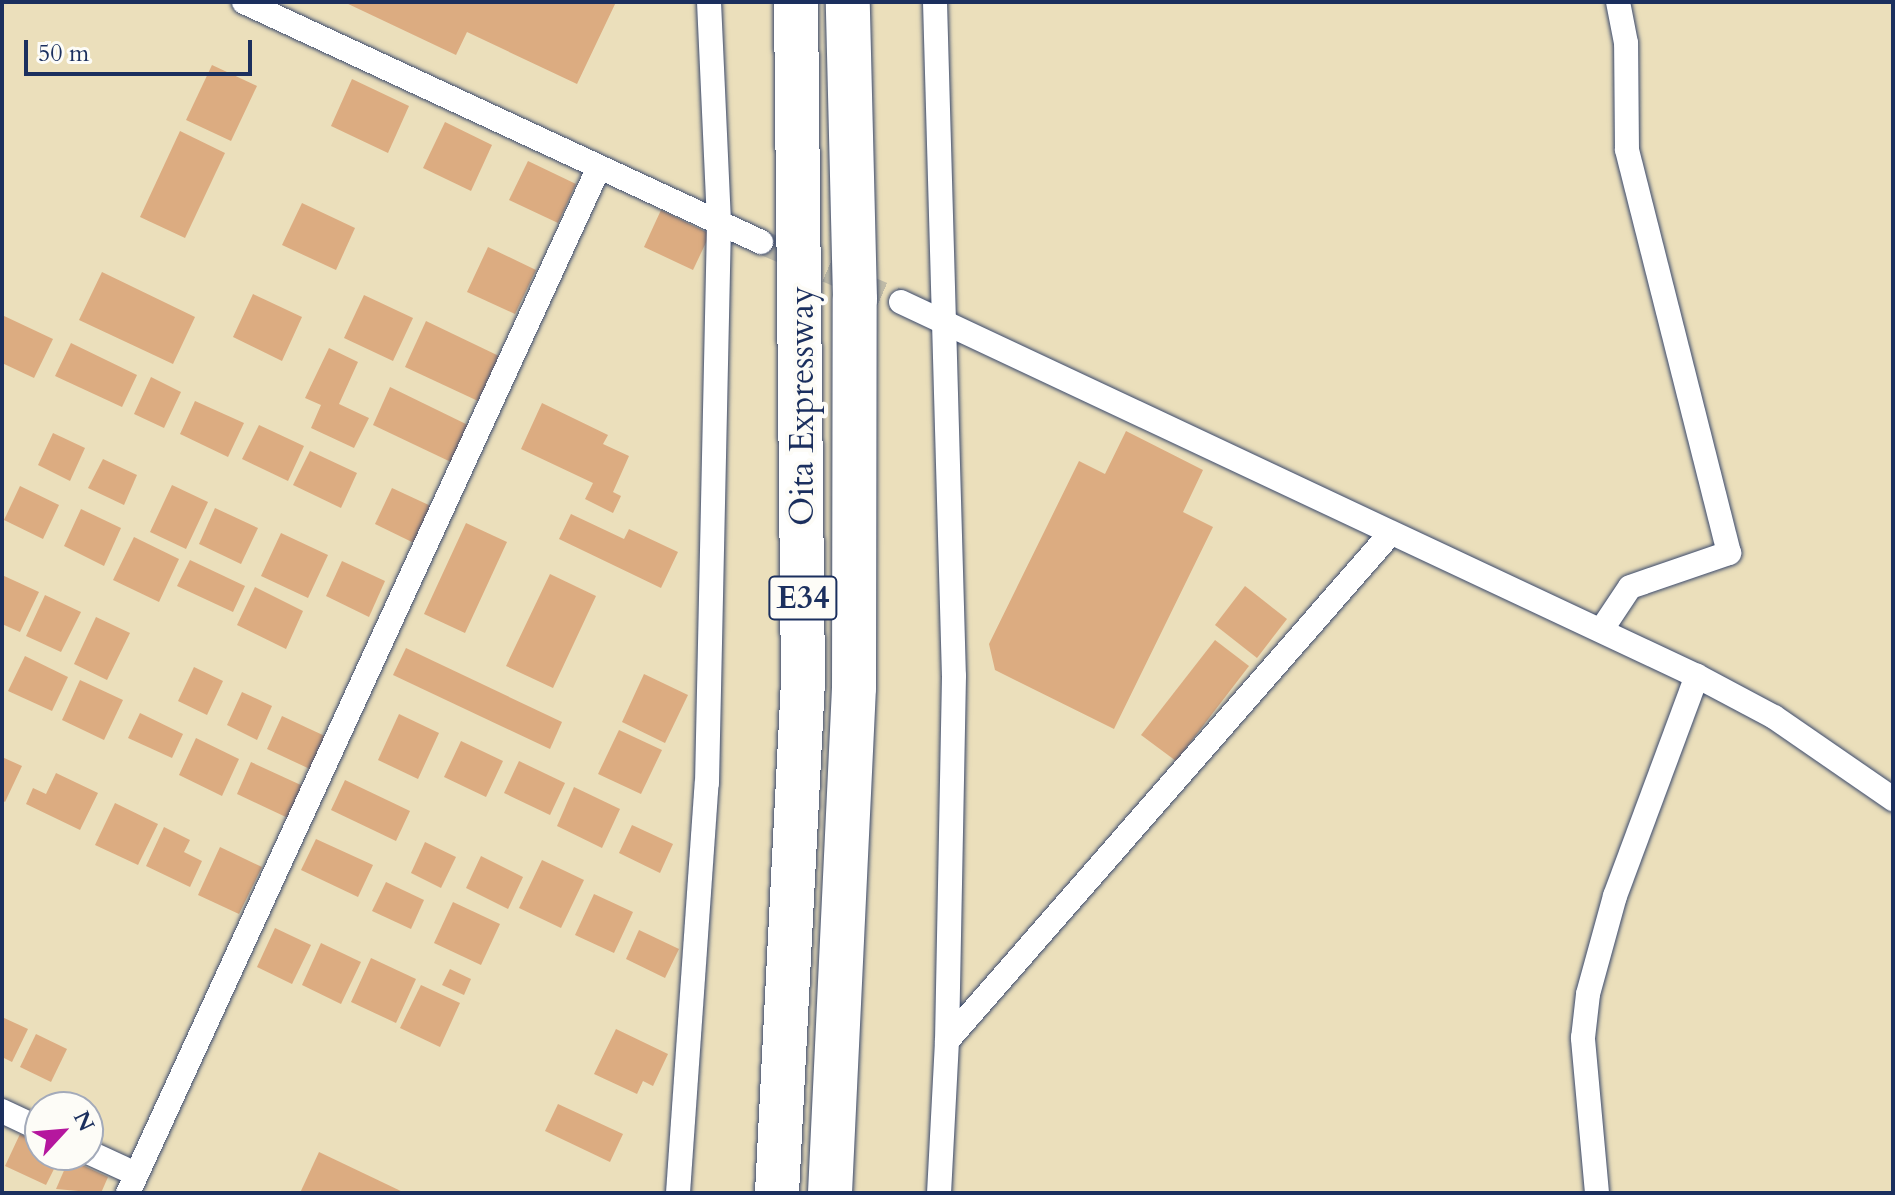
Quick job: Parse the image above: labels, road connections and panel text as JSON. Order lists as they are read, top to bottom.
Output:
{
  "streets": {
    "highway": ["Oita Expressway", "E34"]
  },
  "scale_bar": "50 m",
  "north": "top right"
}
